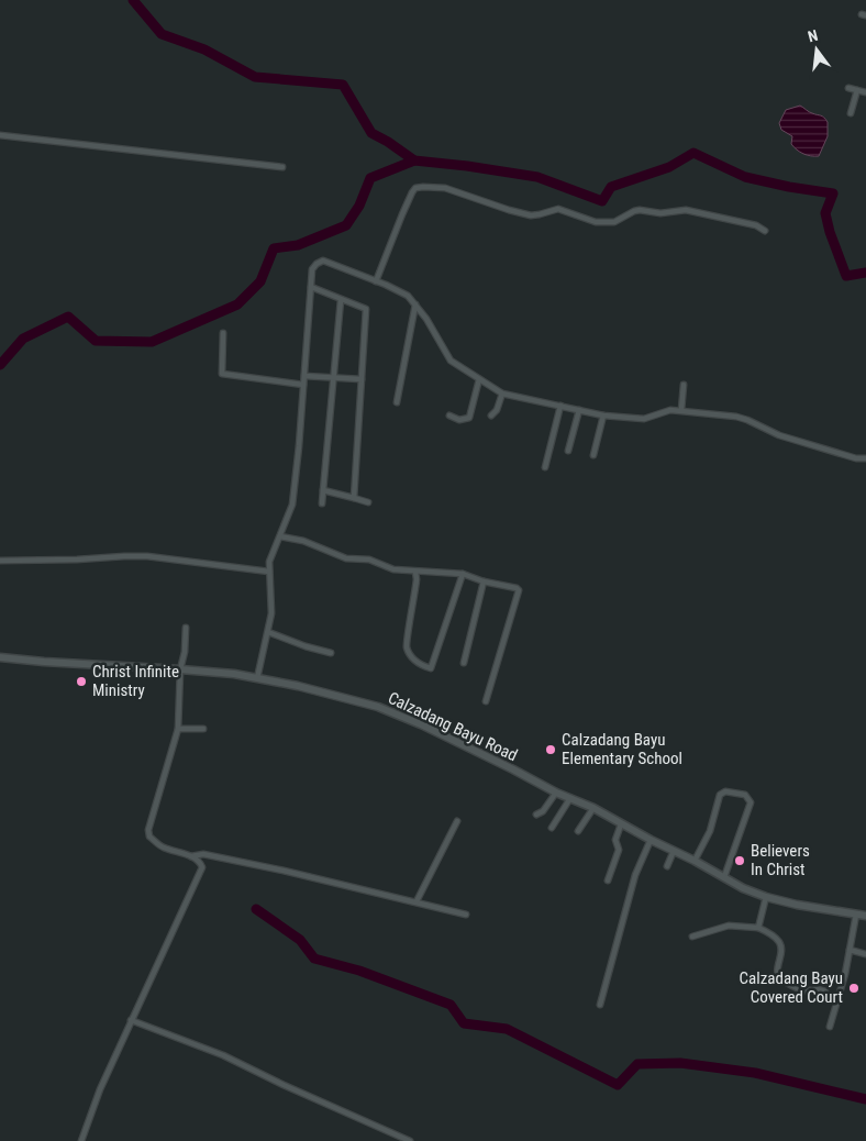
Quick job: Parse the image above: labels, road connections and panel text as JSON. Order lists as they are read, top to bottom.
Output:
{
  "streets": {
    "street": ["Calzadang Bayu Road"]
  },
  "places": [
    "Christ Infinite Ministry",
    "Calzadang Bayu Elementary School",
    "Believers In Christ",
    "Calzadang Bayu Covered Court"
  ],
  "north": "top"
}
